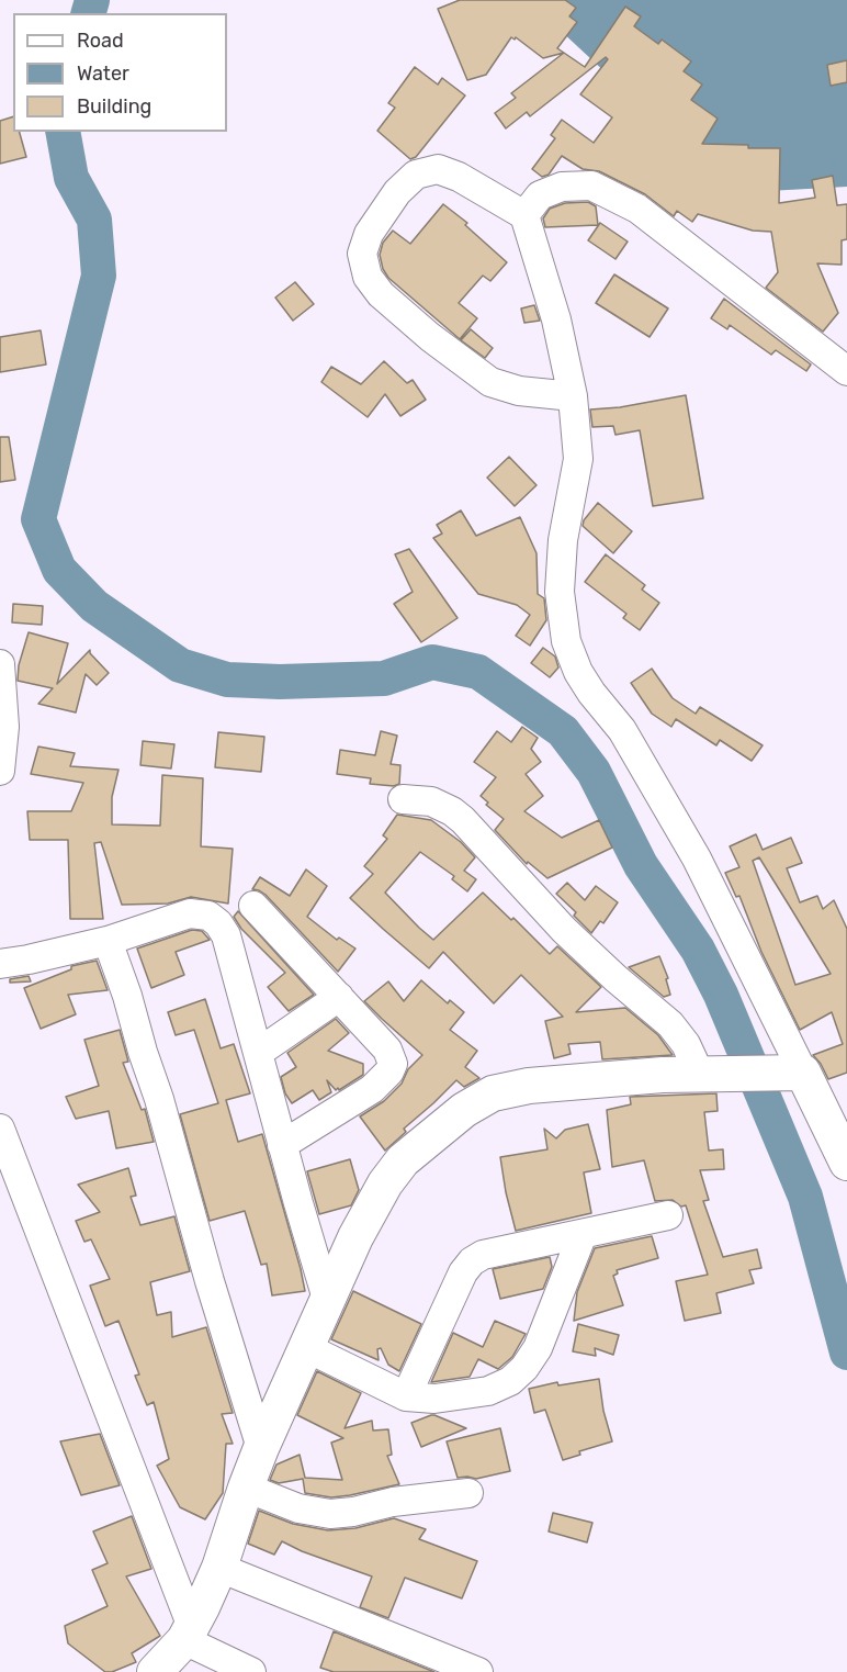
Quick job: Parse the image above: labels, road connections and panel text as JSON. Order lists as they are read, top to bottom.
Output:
{
  "legend": ["Road", "Water", "Building"]
}
